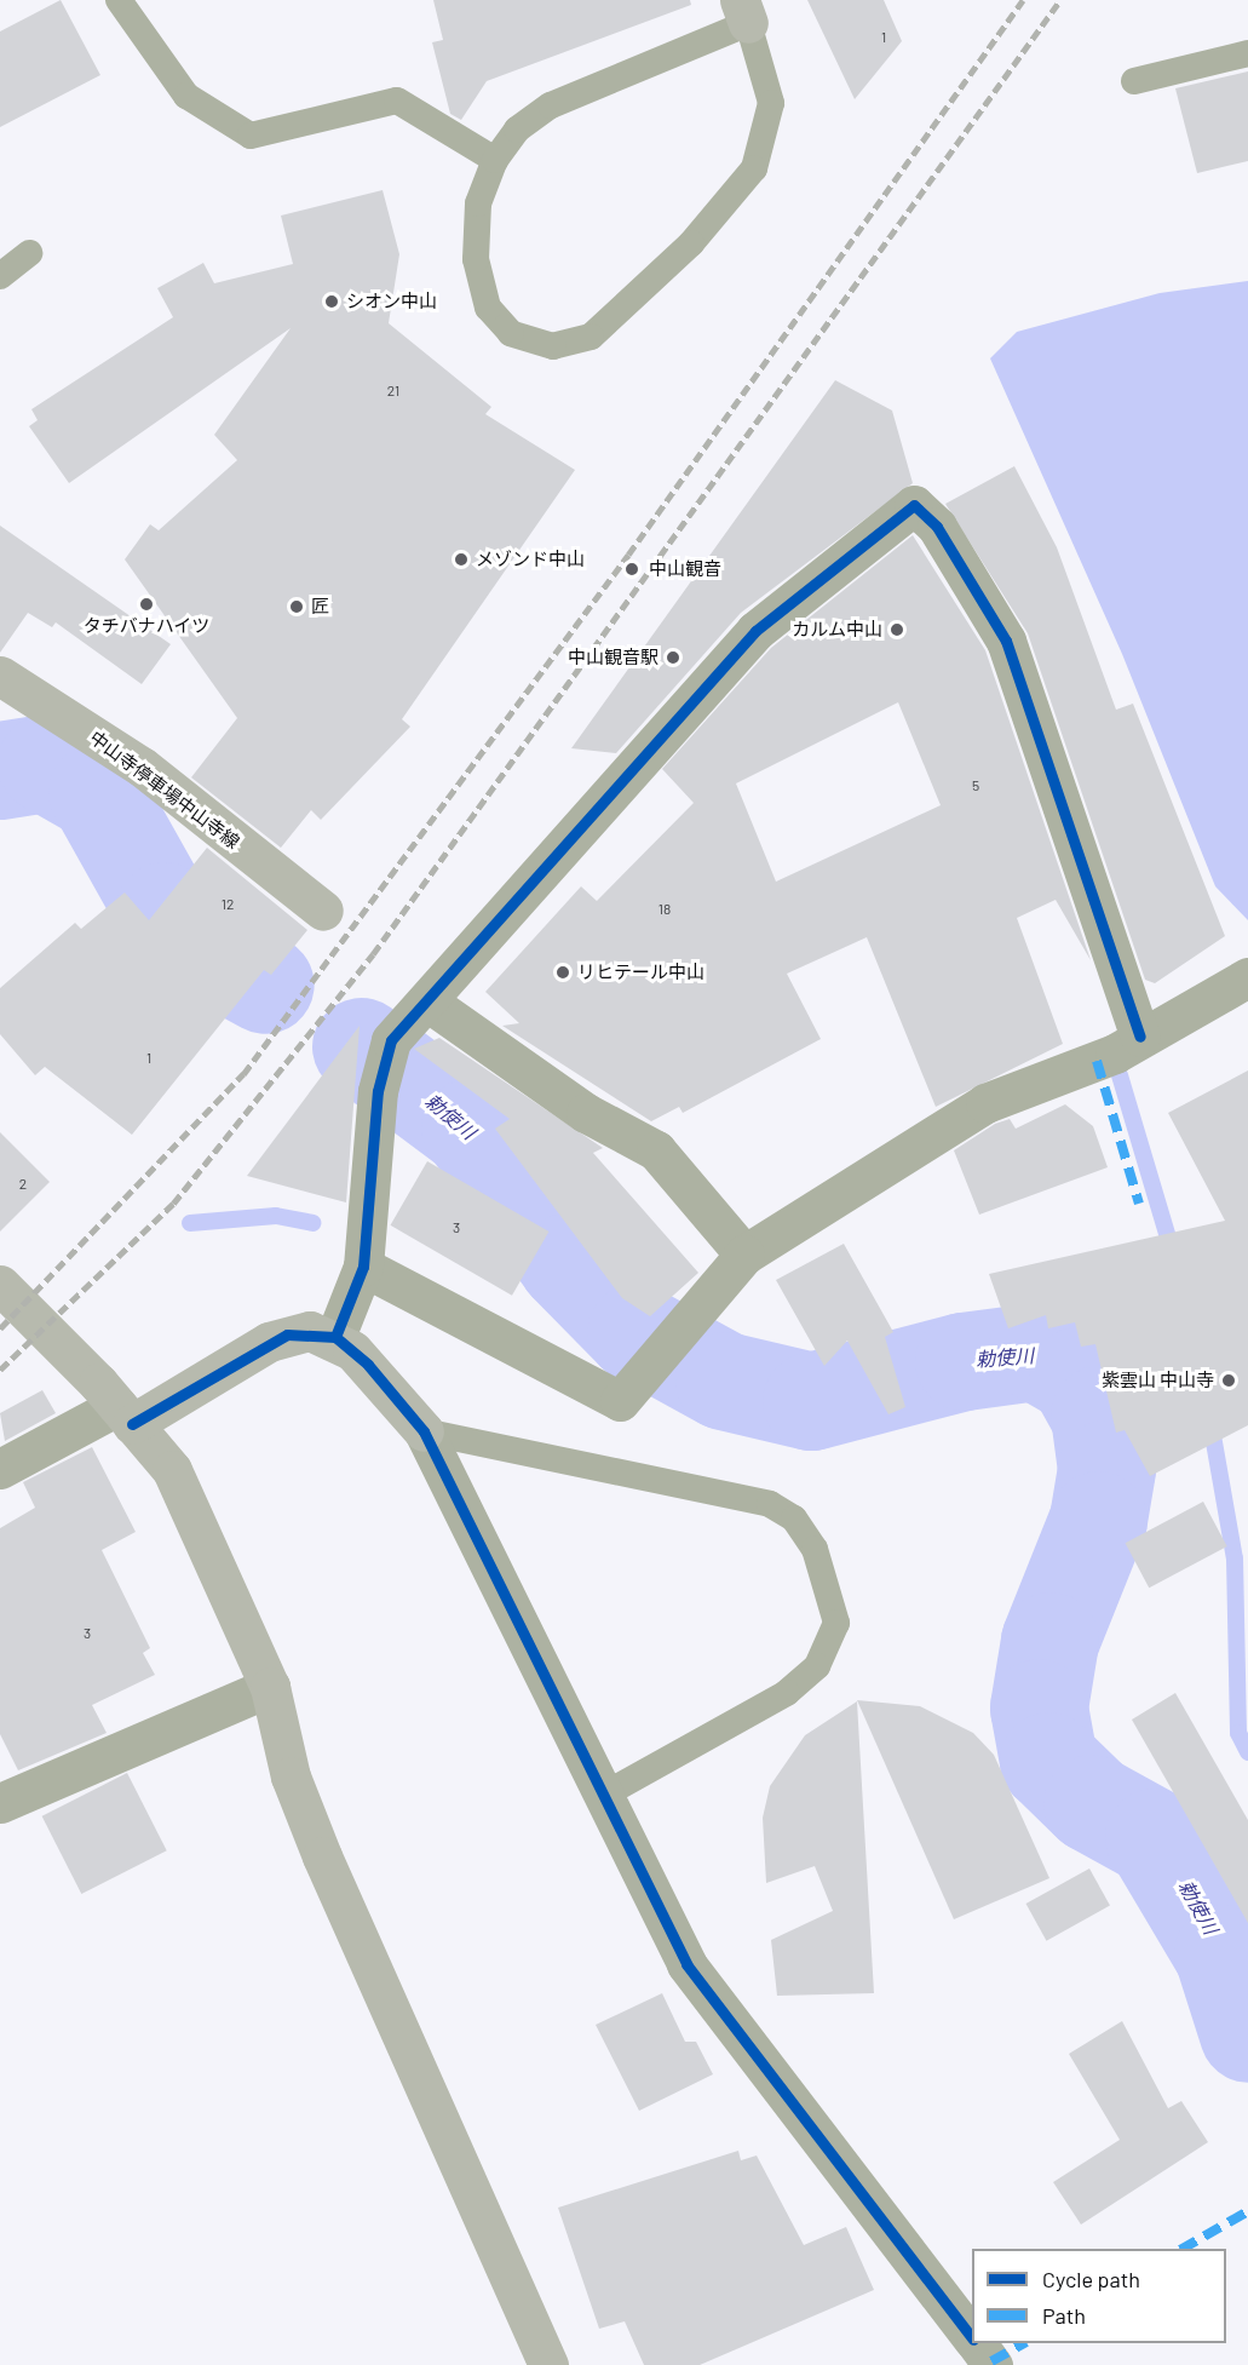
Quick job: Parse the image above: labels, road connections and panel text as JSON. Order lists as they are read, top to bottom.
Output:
{
  "streets": {
    "street": ["中山寺停車場中山寺線"]
  },
  "water": ["勅使川"],
  "places": [
    "シオン中山",
    "メゾンド中山",
    "中山観音",
    "タチバナハイツ",
    "匠",
    "カルム中山",
    "中山観音駅",
    "リヒテール中山",
    "紫雲山 中山寺"
  ],
  "house_numbers": [
    "1",
    "21",
    "5",
    "12",
    "18",
    "1",
    "2",
    "3",
    "3"
  ],
  "legend": ["Cycle path", "Path"]
}
